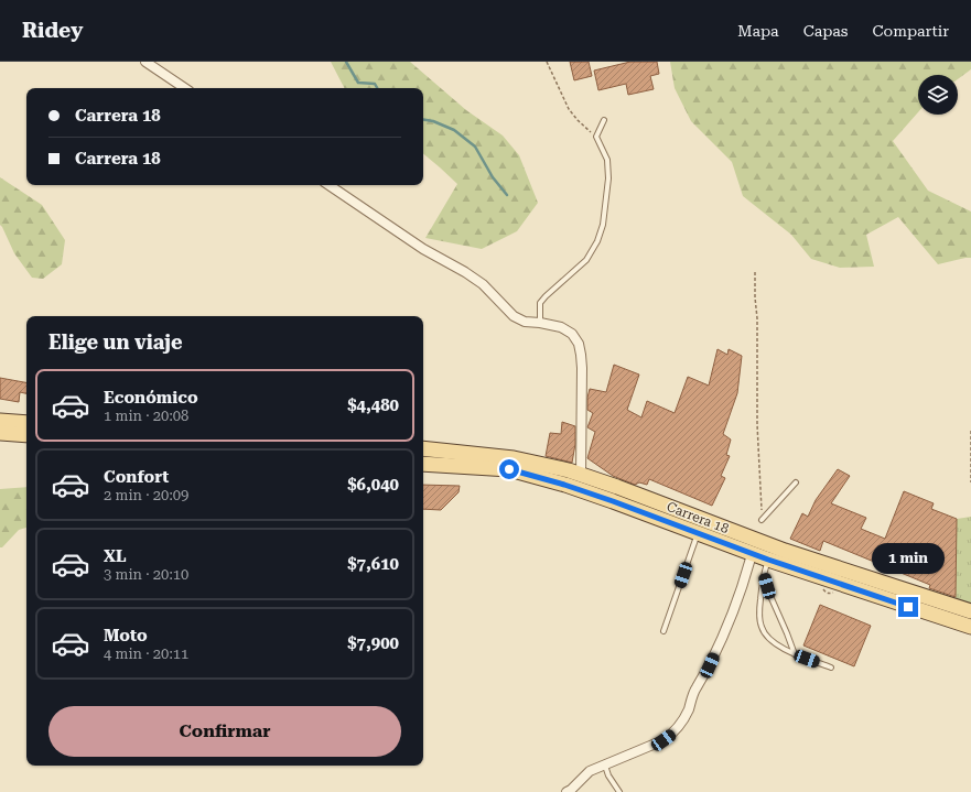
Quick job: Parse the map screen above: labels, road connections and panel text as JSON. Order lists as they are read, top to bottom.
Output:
{
  "streets": {
    "main road": ["Carrera 18"]
  },
  "page": {
    "header": "Ridey",
    "nav": ["Mapa", "Capas", "Compartir"],
    "banner": ["Carrera 18", "Carrera 18"],
    "heading": "Elige un viaje",
    "list": [
      {
        "name": "Económico",
        "note": "1 min · 20:08",
        "value": "$4,480"
      },
      {
        "name": "Confort",
        "note": "2 min · 20:09",
        "value": "$6,040"
      },
      {
        "name": "XL",
        "note": "3 min · 20:10",
        "value": "$7,610"
      },
      {
        "name": "Moto",
        "note": "4 min · 20:11",
        "value": "$7,900"
      }
    ],
    "bubble": "1 min",
    "buttons": "Confirmar"
  }
}
